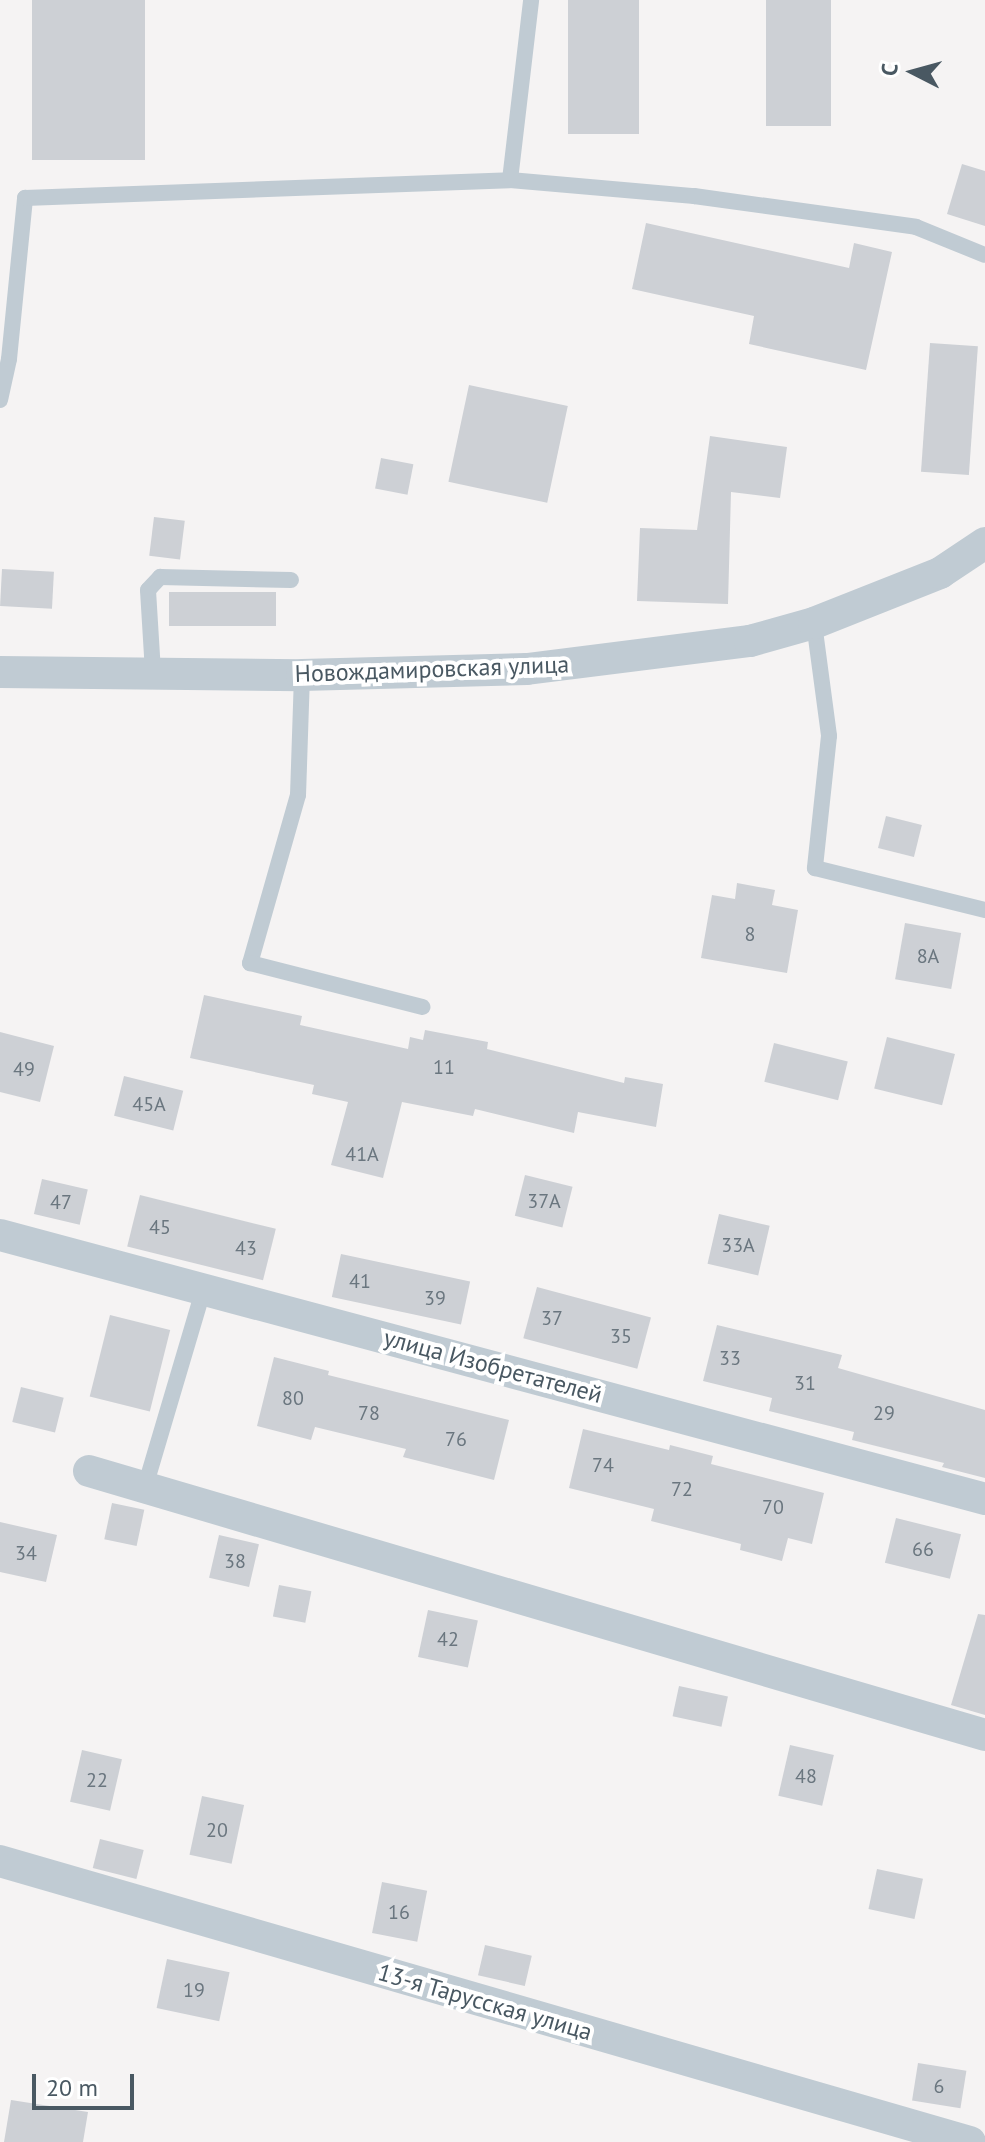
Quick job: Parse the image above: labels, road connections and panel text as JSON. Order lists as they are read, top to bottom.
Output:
{
  "streets": {
    "street": ["Новождамировская улица", "улица Изобретателей", "13-я Тарусская улица"]
  },
  "house_numbers": [
    "8",
    "8А",
    "11",
    "49",
    "45А",
    "41А",
    "37А",
    "47",
    "45",
    "33А",
    "43",
    "41",
    "39",
    "37",
    "35",
    "33",
    "31",
    "80",
    "78",
    "29",
    "76",
    "74",
    "72",
    "70",
    "66",
    "34",
    "38",
    "42",
    "48",
    "22",
    "20",
    "16",
    "19",
    "6"
  ],
  "scale_bar": "20 m",
  "north": "left"
}
